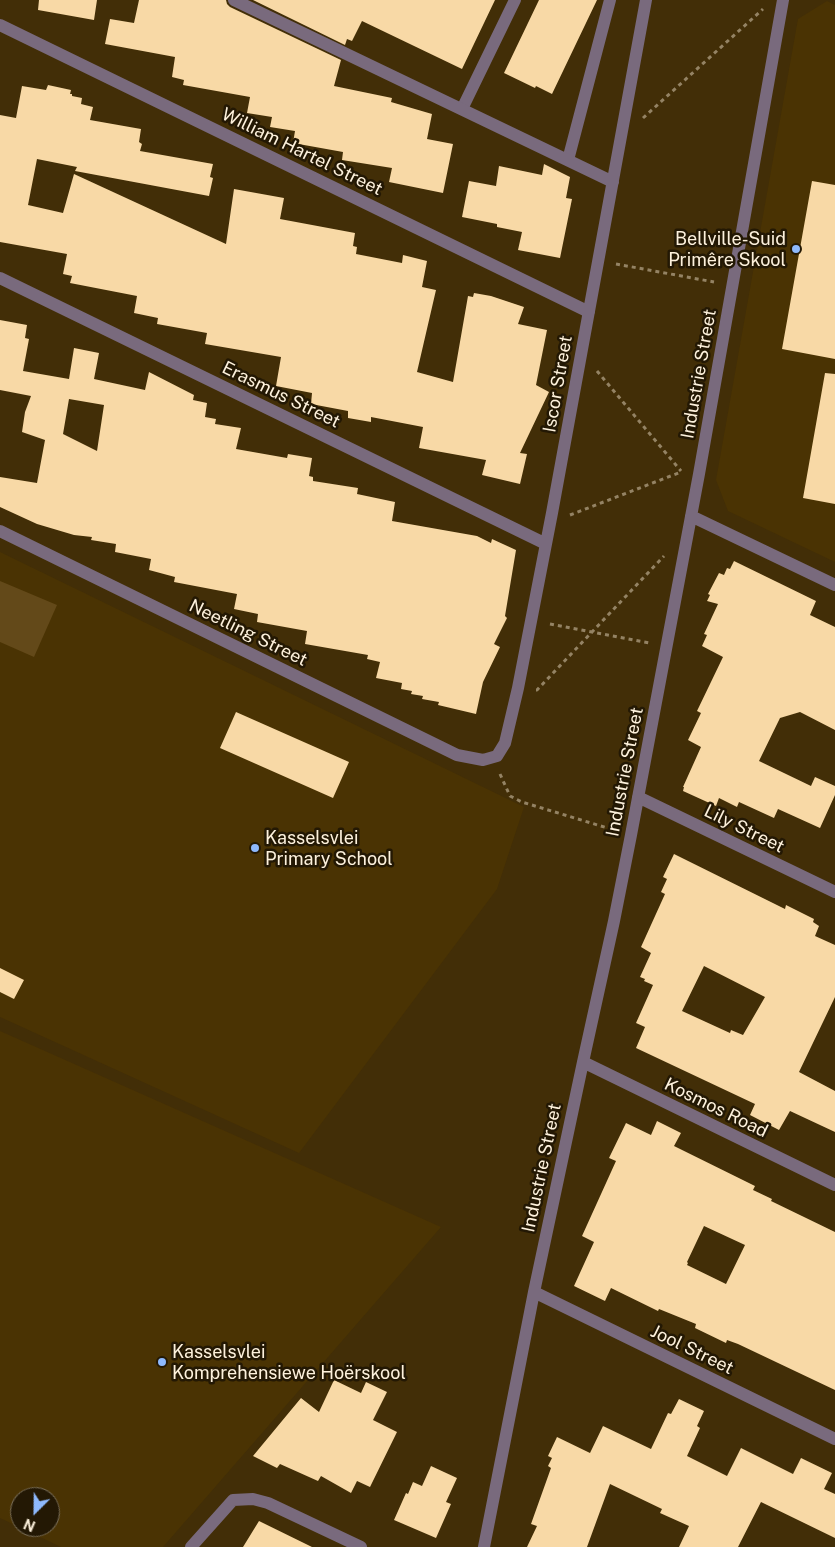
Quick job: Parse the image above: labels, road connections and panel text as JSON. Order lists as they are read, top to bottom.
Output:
{
  "streets": {
    "street": [
      "William Hartel Street",
      "Industrie Street",
      "Iscor Street",
      "Erasmus Street",
      "Neetling Street",
      "Lily Street",
      "Kosmos Road",
      "Jool Street"
    ]
  },
  "crossings": [
    ["William Hartel Street", "Iscor Street"],
    ["Industrie Street", "Lily Street"],
    ["Industrie Street", "Kosmos Road"],
    ["Industrie Street", "Jool Street"],
    ["Iscor Street", "Erasmus Street"],
    ["Iscor Street", "Neetling Street"]
  ],
  "places": ["Bellville-Suid Primêre Skool", "Kasselsvlei Primary School", "Kasselsvlei Komprehensiewe Hoërskool"],
  "north": "bottom left"
}
